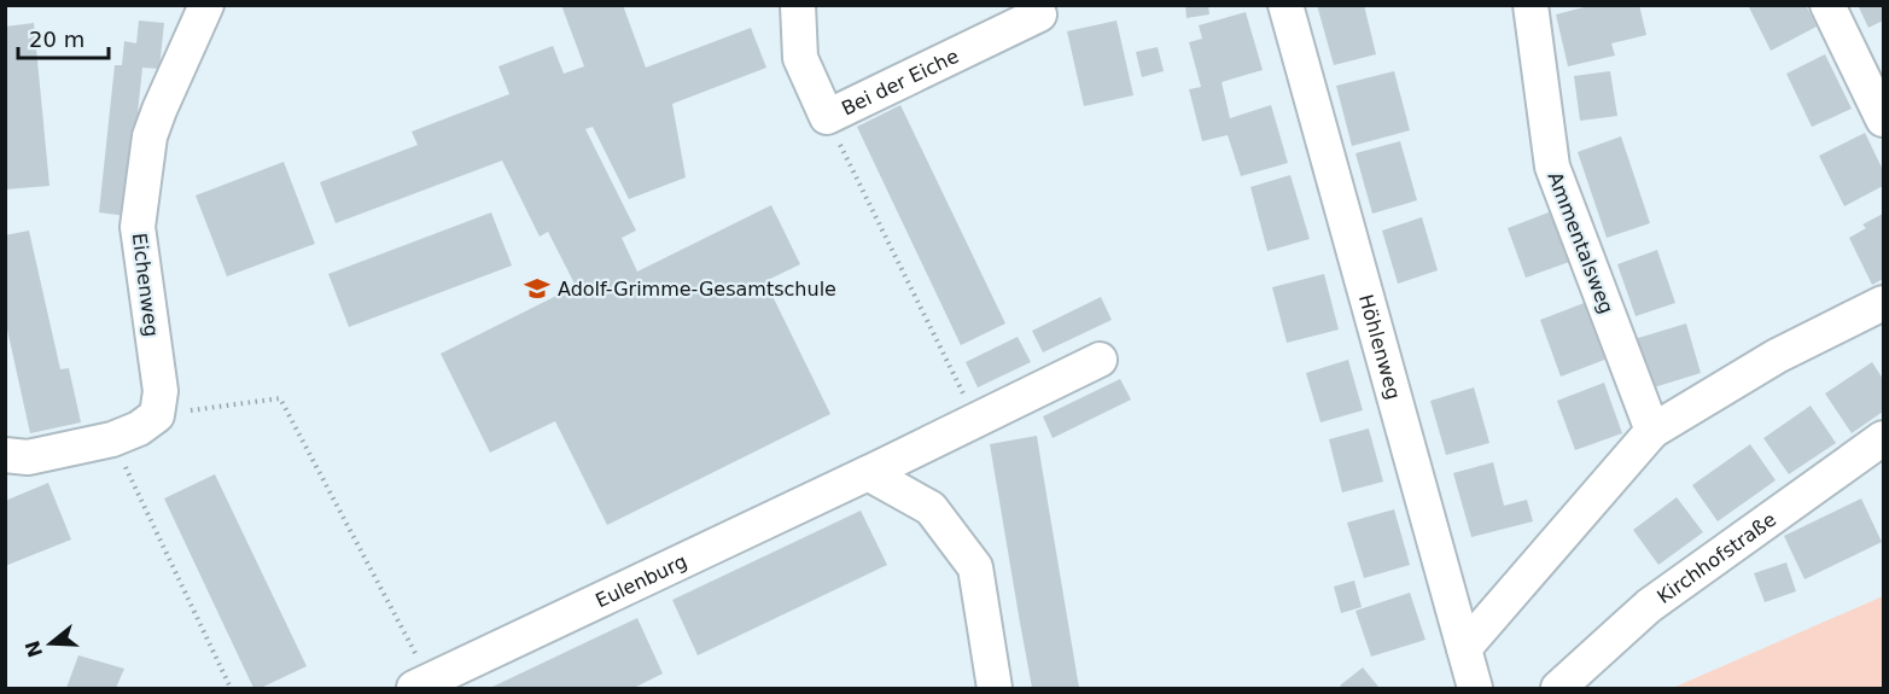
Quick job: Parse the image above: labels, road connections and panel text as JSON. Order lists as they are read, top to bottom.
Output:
{
  "streets": {
    "street": [
      "Bei der Eiche",
      "Ammentalsweg",
      "Eichenweg",
      "Höhlenweg",
      "Kirchhofstraße",
      "Eulenburg"
    ]
  },
  "places": {
    "school or university": ["Adolf-Grimme-Gesamtschule"]
  },
  "scale_bar": "20 m",
  "north": "left"
}
